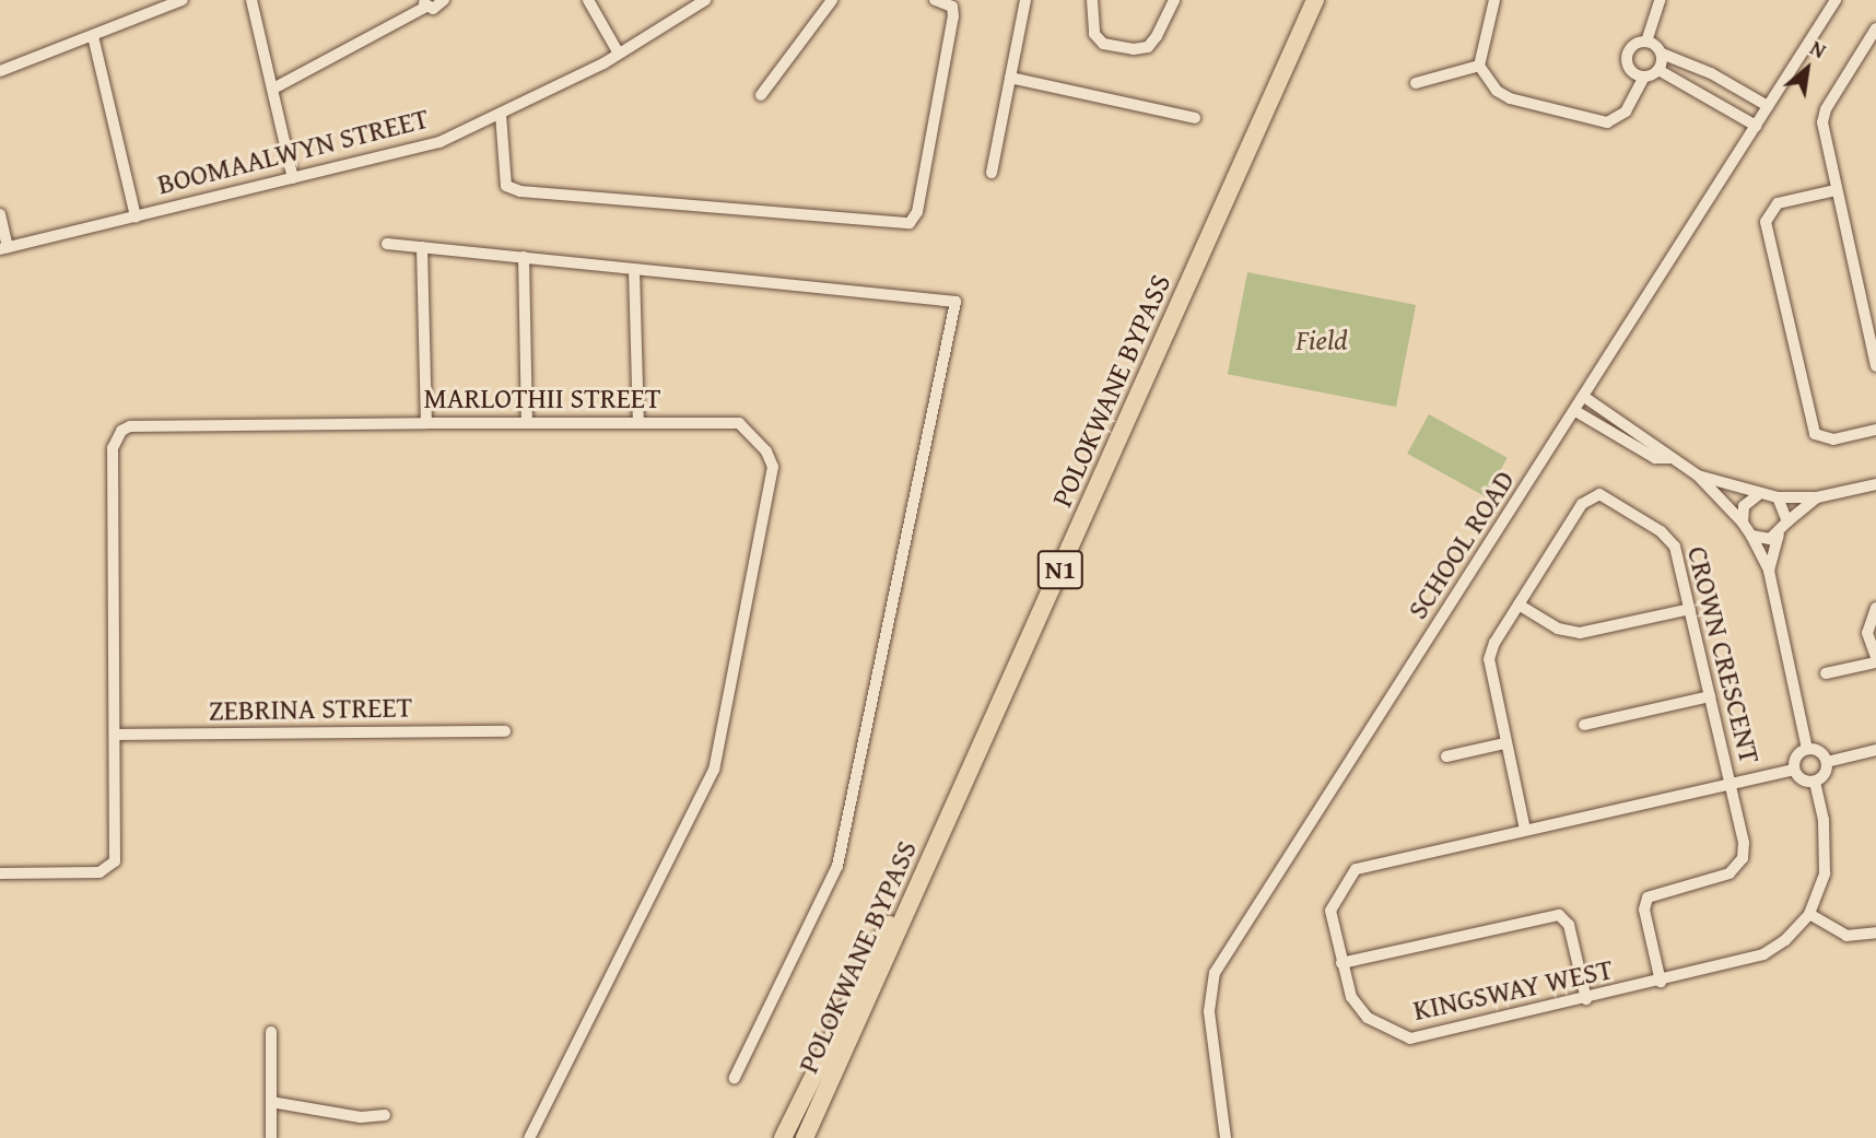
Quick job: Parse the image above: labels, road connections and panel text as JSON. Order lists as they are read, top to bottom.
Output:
{
  "streets": {
    "highway": ["POLOKWANE BYPASS", "N1"],
    "street": [
      "BOOMAALWYN STREET",
      "MARLOTHII STREET",
      "SCHOOL ROAD",
      "CROWN CRESCENT",
      "ZEBRINA STREET",
      "KINGSWAY WEST"
    ]
  },
  "crossings": [
    ["MARLOTHII STREET", "ZEBRINA STREET"],
    ["CROWN CRESCENT", "KINGSWAY WEST"]
  ],
  "parks": ["Field"],
  "north": "top right"
}
